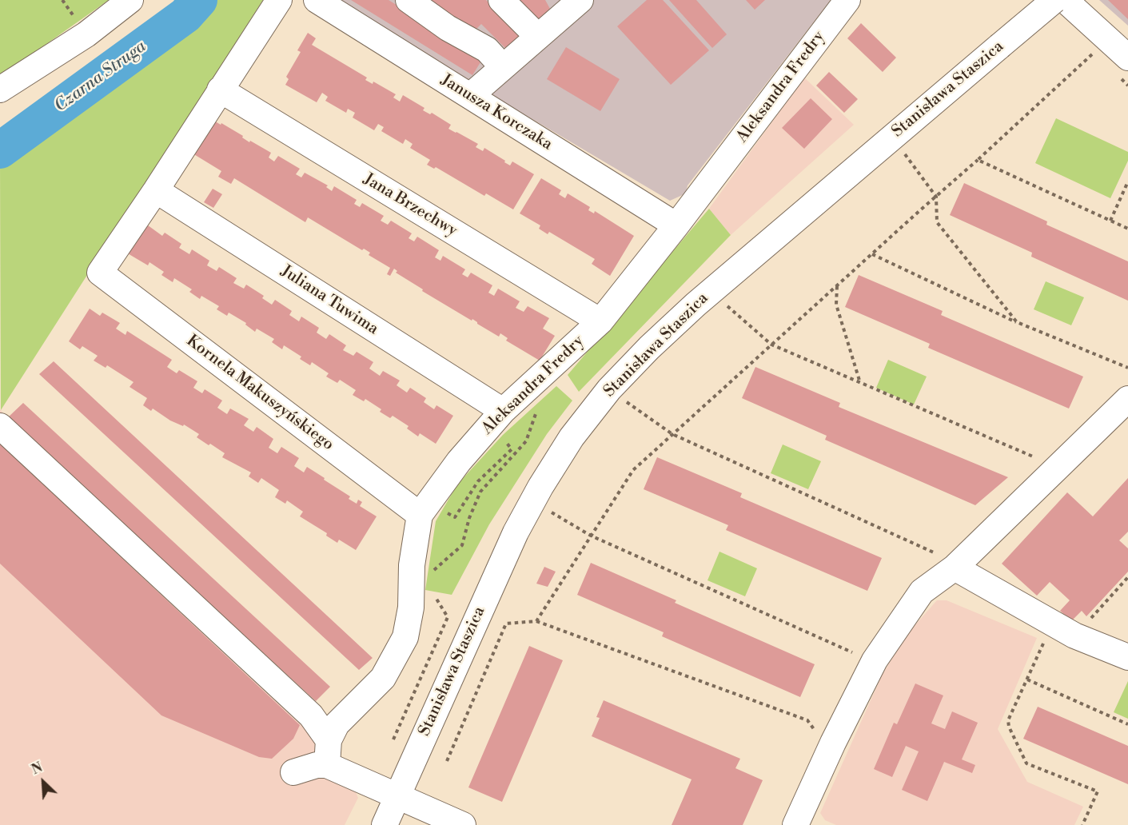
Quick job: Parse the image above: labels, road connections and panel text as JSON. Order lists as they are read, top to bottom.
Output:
{
  "streets": {
    "street": [
      "Aleksandra Fredry",
      "Stanisława Staszica",
      "Janusza Korczaka",
      "Jana Brzechwy",
      "Juliana Tuwima",
      "Kornela Makuszyńskiego"
    ]
  },
  "crossings": [
    ["Aleksandra Fredry", "Janusza Korczaka"],
    ["Aleksandra Fredry", "Jana Brzechwy"],
    ["Aleksandra Fredry", "Juliana Tuwima"],
    ["Aleksandra Fredry", "Kornela Makuszyńskiego"],
    ["Juliana Tuwima", "Kornela Makuszyńskiego"]
  ],
  "water": ["Czarna Struga"],
  "north": "top left"
}
